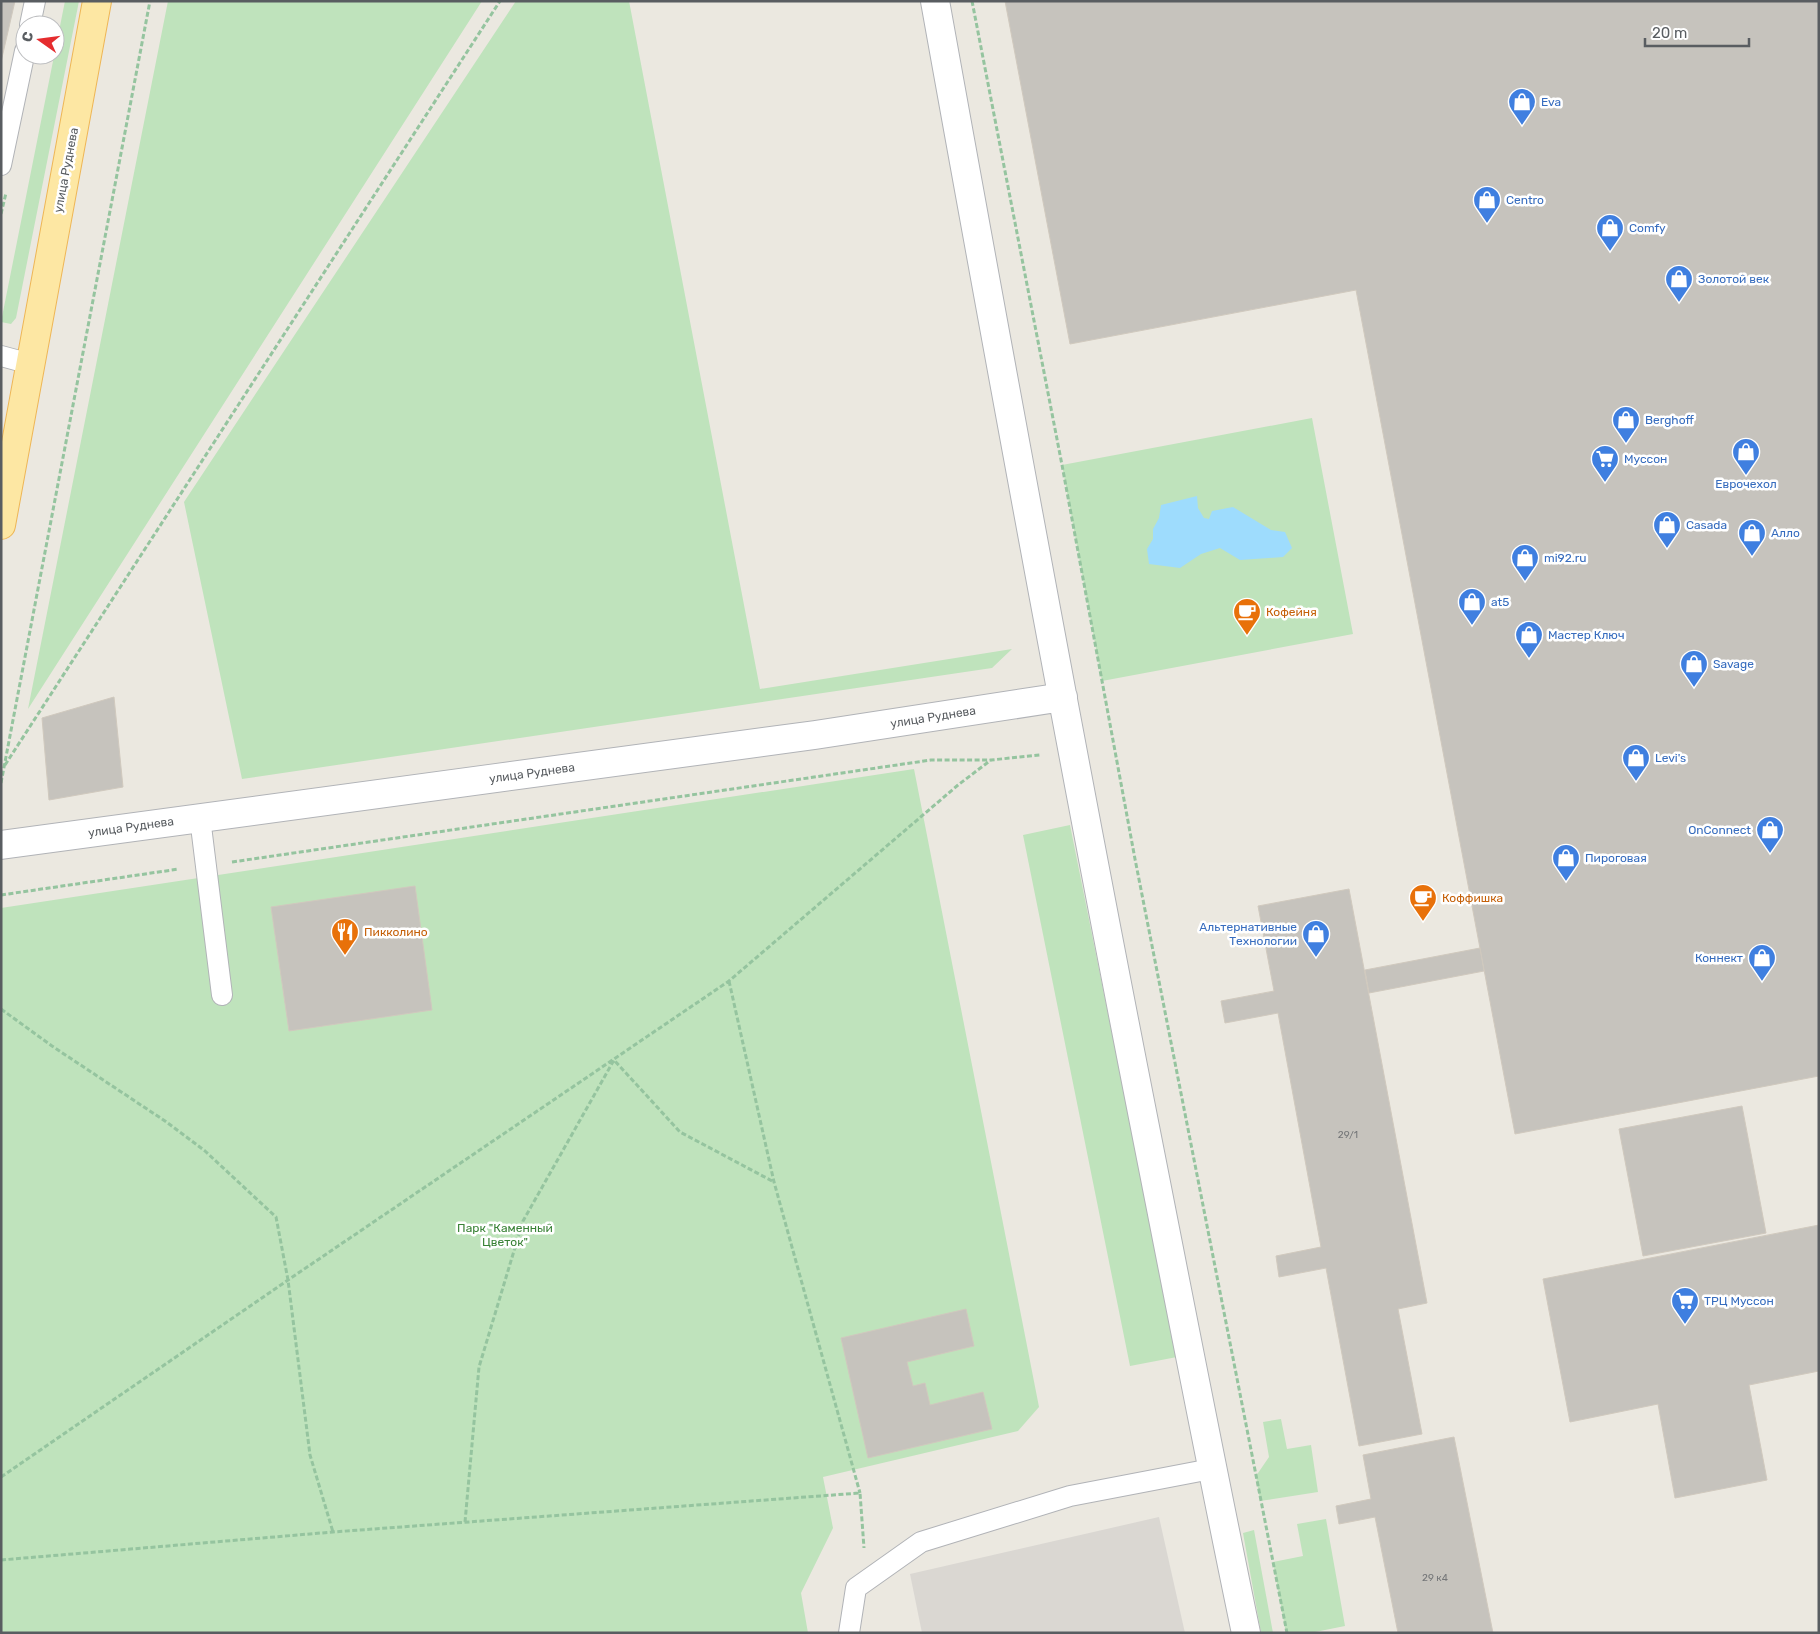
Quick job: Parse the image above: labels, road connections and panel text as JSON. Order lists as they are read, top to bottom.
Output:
{
  "streets": {
    "main road": ["улица Руднева"]
  },
  "parks": ["Парк \"Каменный Цветок\""],
  "places": {
    "shop": [
      "Eva",
      "Centro",
      "Comfy",
      "Золотой век",
      "Berghoff",
      "Еврочехол",
      "Casada",
      "Алло",
      "mi92.ru",
      "at5",
      "Мастер Ключ",
      "Savage",
      "Levi's",
      "OnConnect",
      "Пироговая",
      "Альтернативные Технологии",
      "Коннект"
    ],
    "supermarket": ["Муссон", "ТРЦ Муссон"],
    "cafe": ["Кофейня", "Коффишка"],
    "restaurant": ["Пикколино"]
  },
  "house_numbers": ["29/1", "29 к4"],
  "scale_bar": "20 m",
  "north": "left"
}
